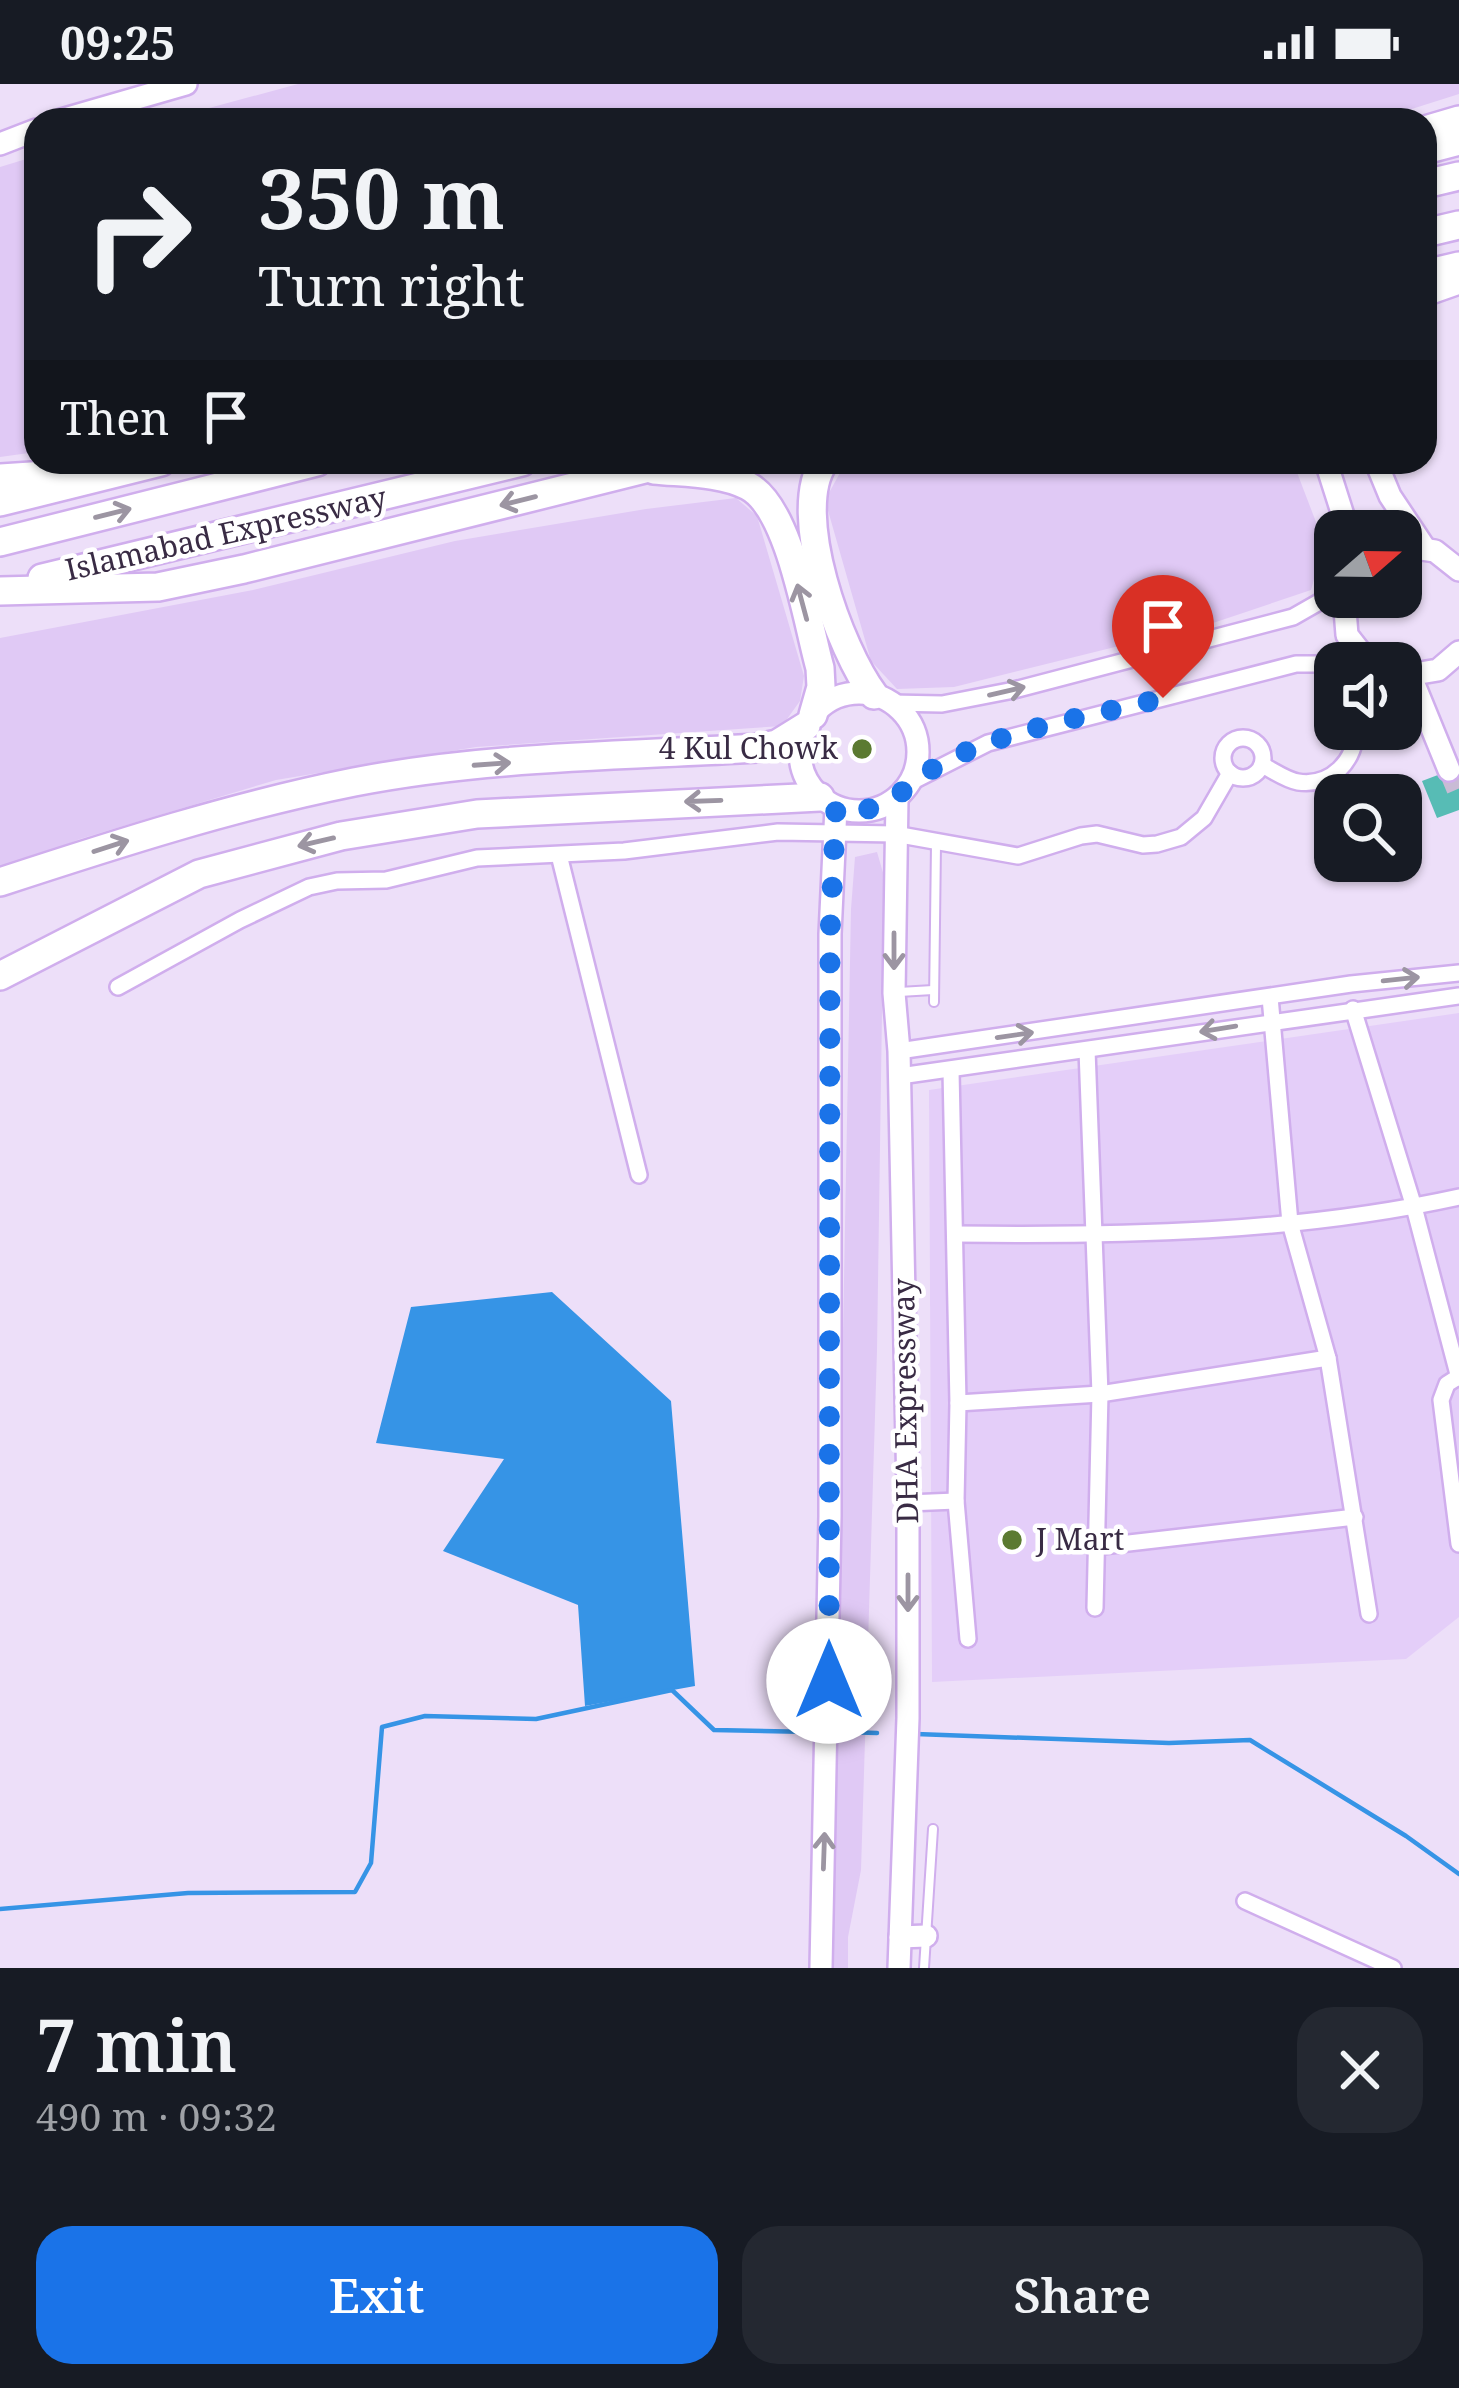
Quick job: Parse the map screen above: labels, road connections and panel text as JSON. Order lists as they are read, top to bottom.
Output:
{
  "streets": {
    "highway": ["Islamabad Expressway"],
    "main road": ["DHA Expressway"]
  },
  "places": ["4 Kul Chowk", "J Mart"],
  "north": "right",
  "page": {
    "status": "09:25",
    "turn": ["350 m", "Turn right"],
    "then": "Then",
    "heading": ["7 min", "490 m · 09:32"],
    "buttons": ["Exit", "Share"]
  }
}
